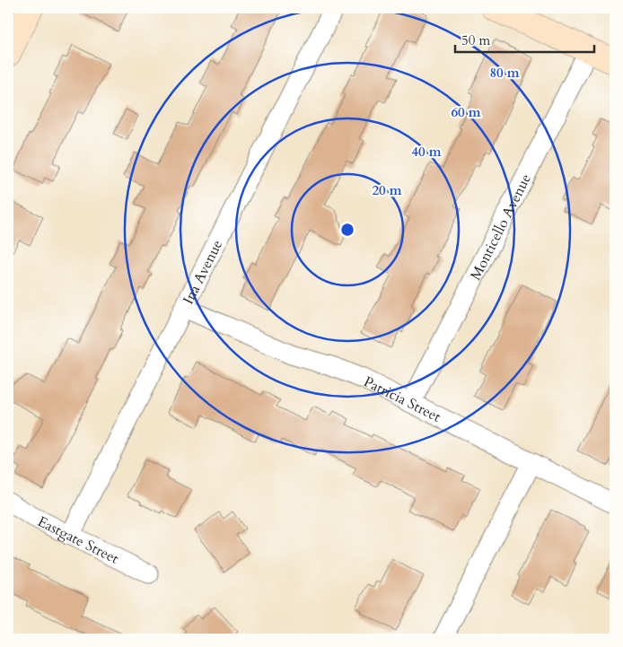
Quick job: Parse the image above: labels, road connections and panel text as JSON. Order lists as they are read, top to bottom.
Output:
{
  "streets": {
    "street": [
      "Monticello Avenue",
      "Ina Avenue",
      "Patricia Street",
      "Eastgate Street"
    ]
  },
  "crossings": [
    ["Monticello Avenue", "Patricia Street"],
    ["Ina Avenue", "Patricia Street"],
    ["Ina Avenue", "Eastgate Street"]
  ],
  "scale_bar": "50 m",
  "rings": [
    "80 m",
    "60 m",
    "40 m",
    "20 m"
  ]
}
